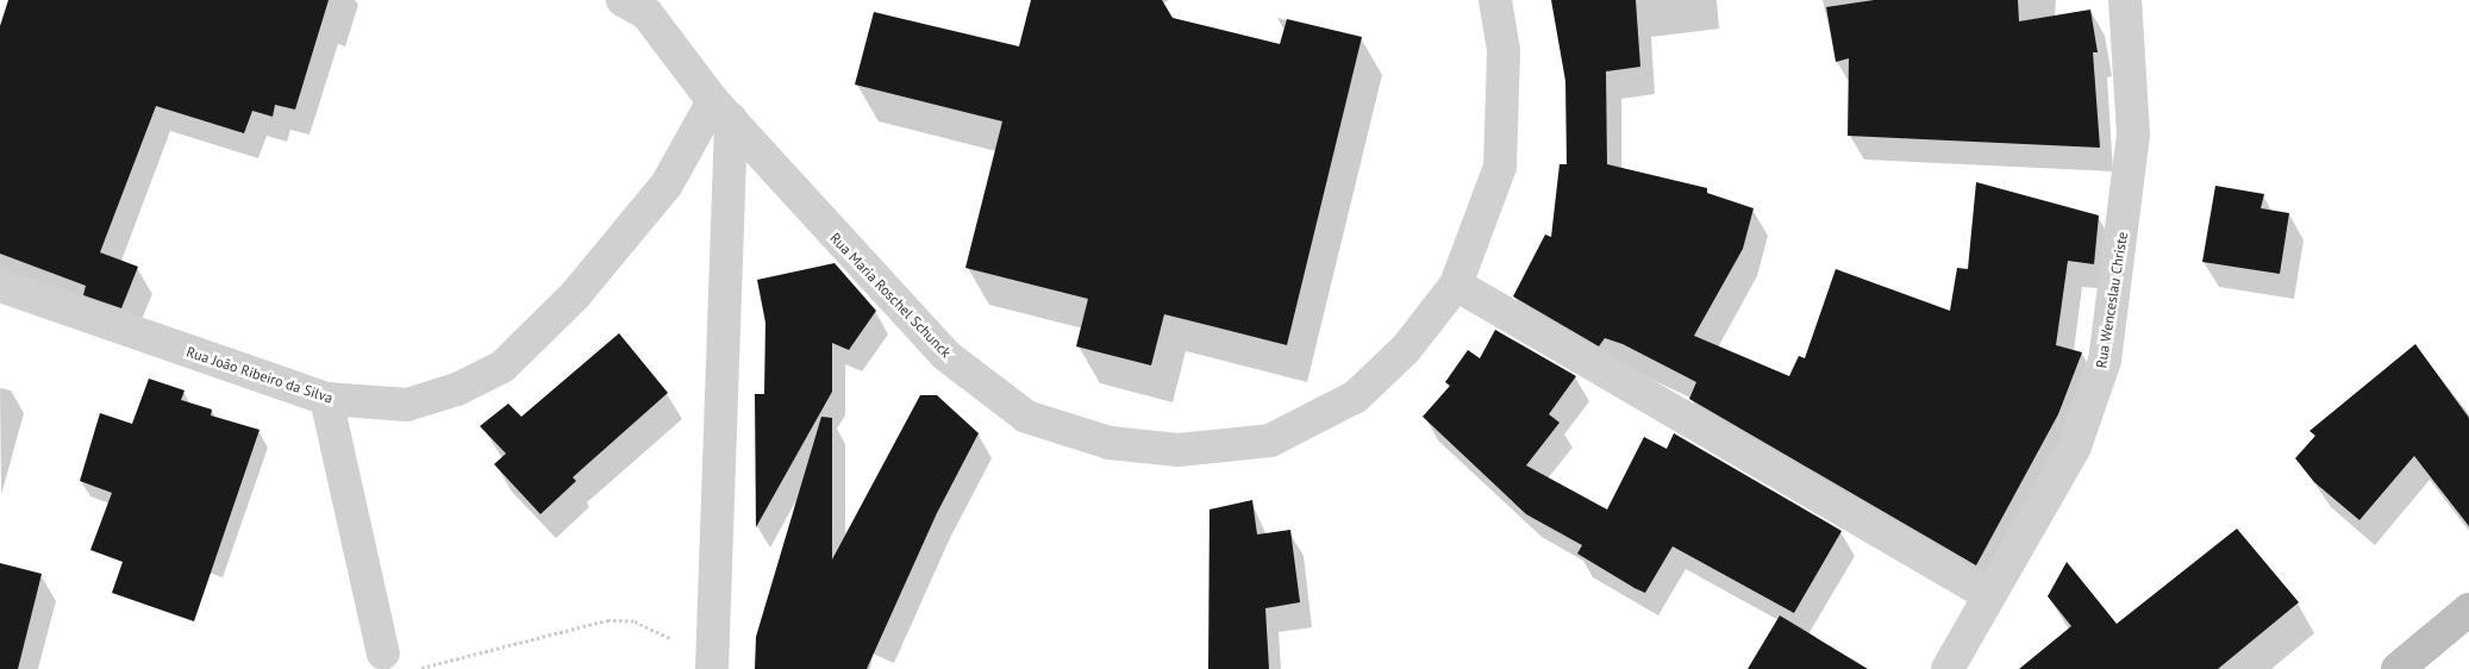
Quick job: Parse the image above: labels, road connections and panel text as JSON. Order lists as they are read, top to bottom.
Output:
{
  "streets": {
    "street": ["Rua Maria Roschel Schunck", "Rua Wenceslau Christe", "Rua João Ribeiro da Silva"]
  },
  "crossings": [
    ["Rua Maria Roschel Schunck", "Rua João Ribeiro da Silva"]
  ]
}
